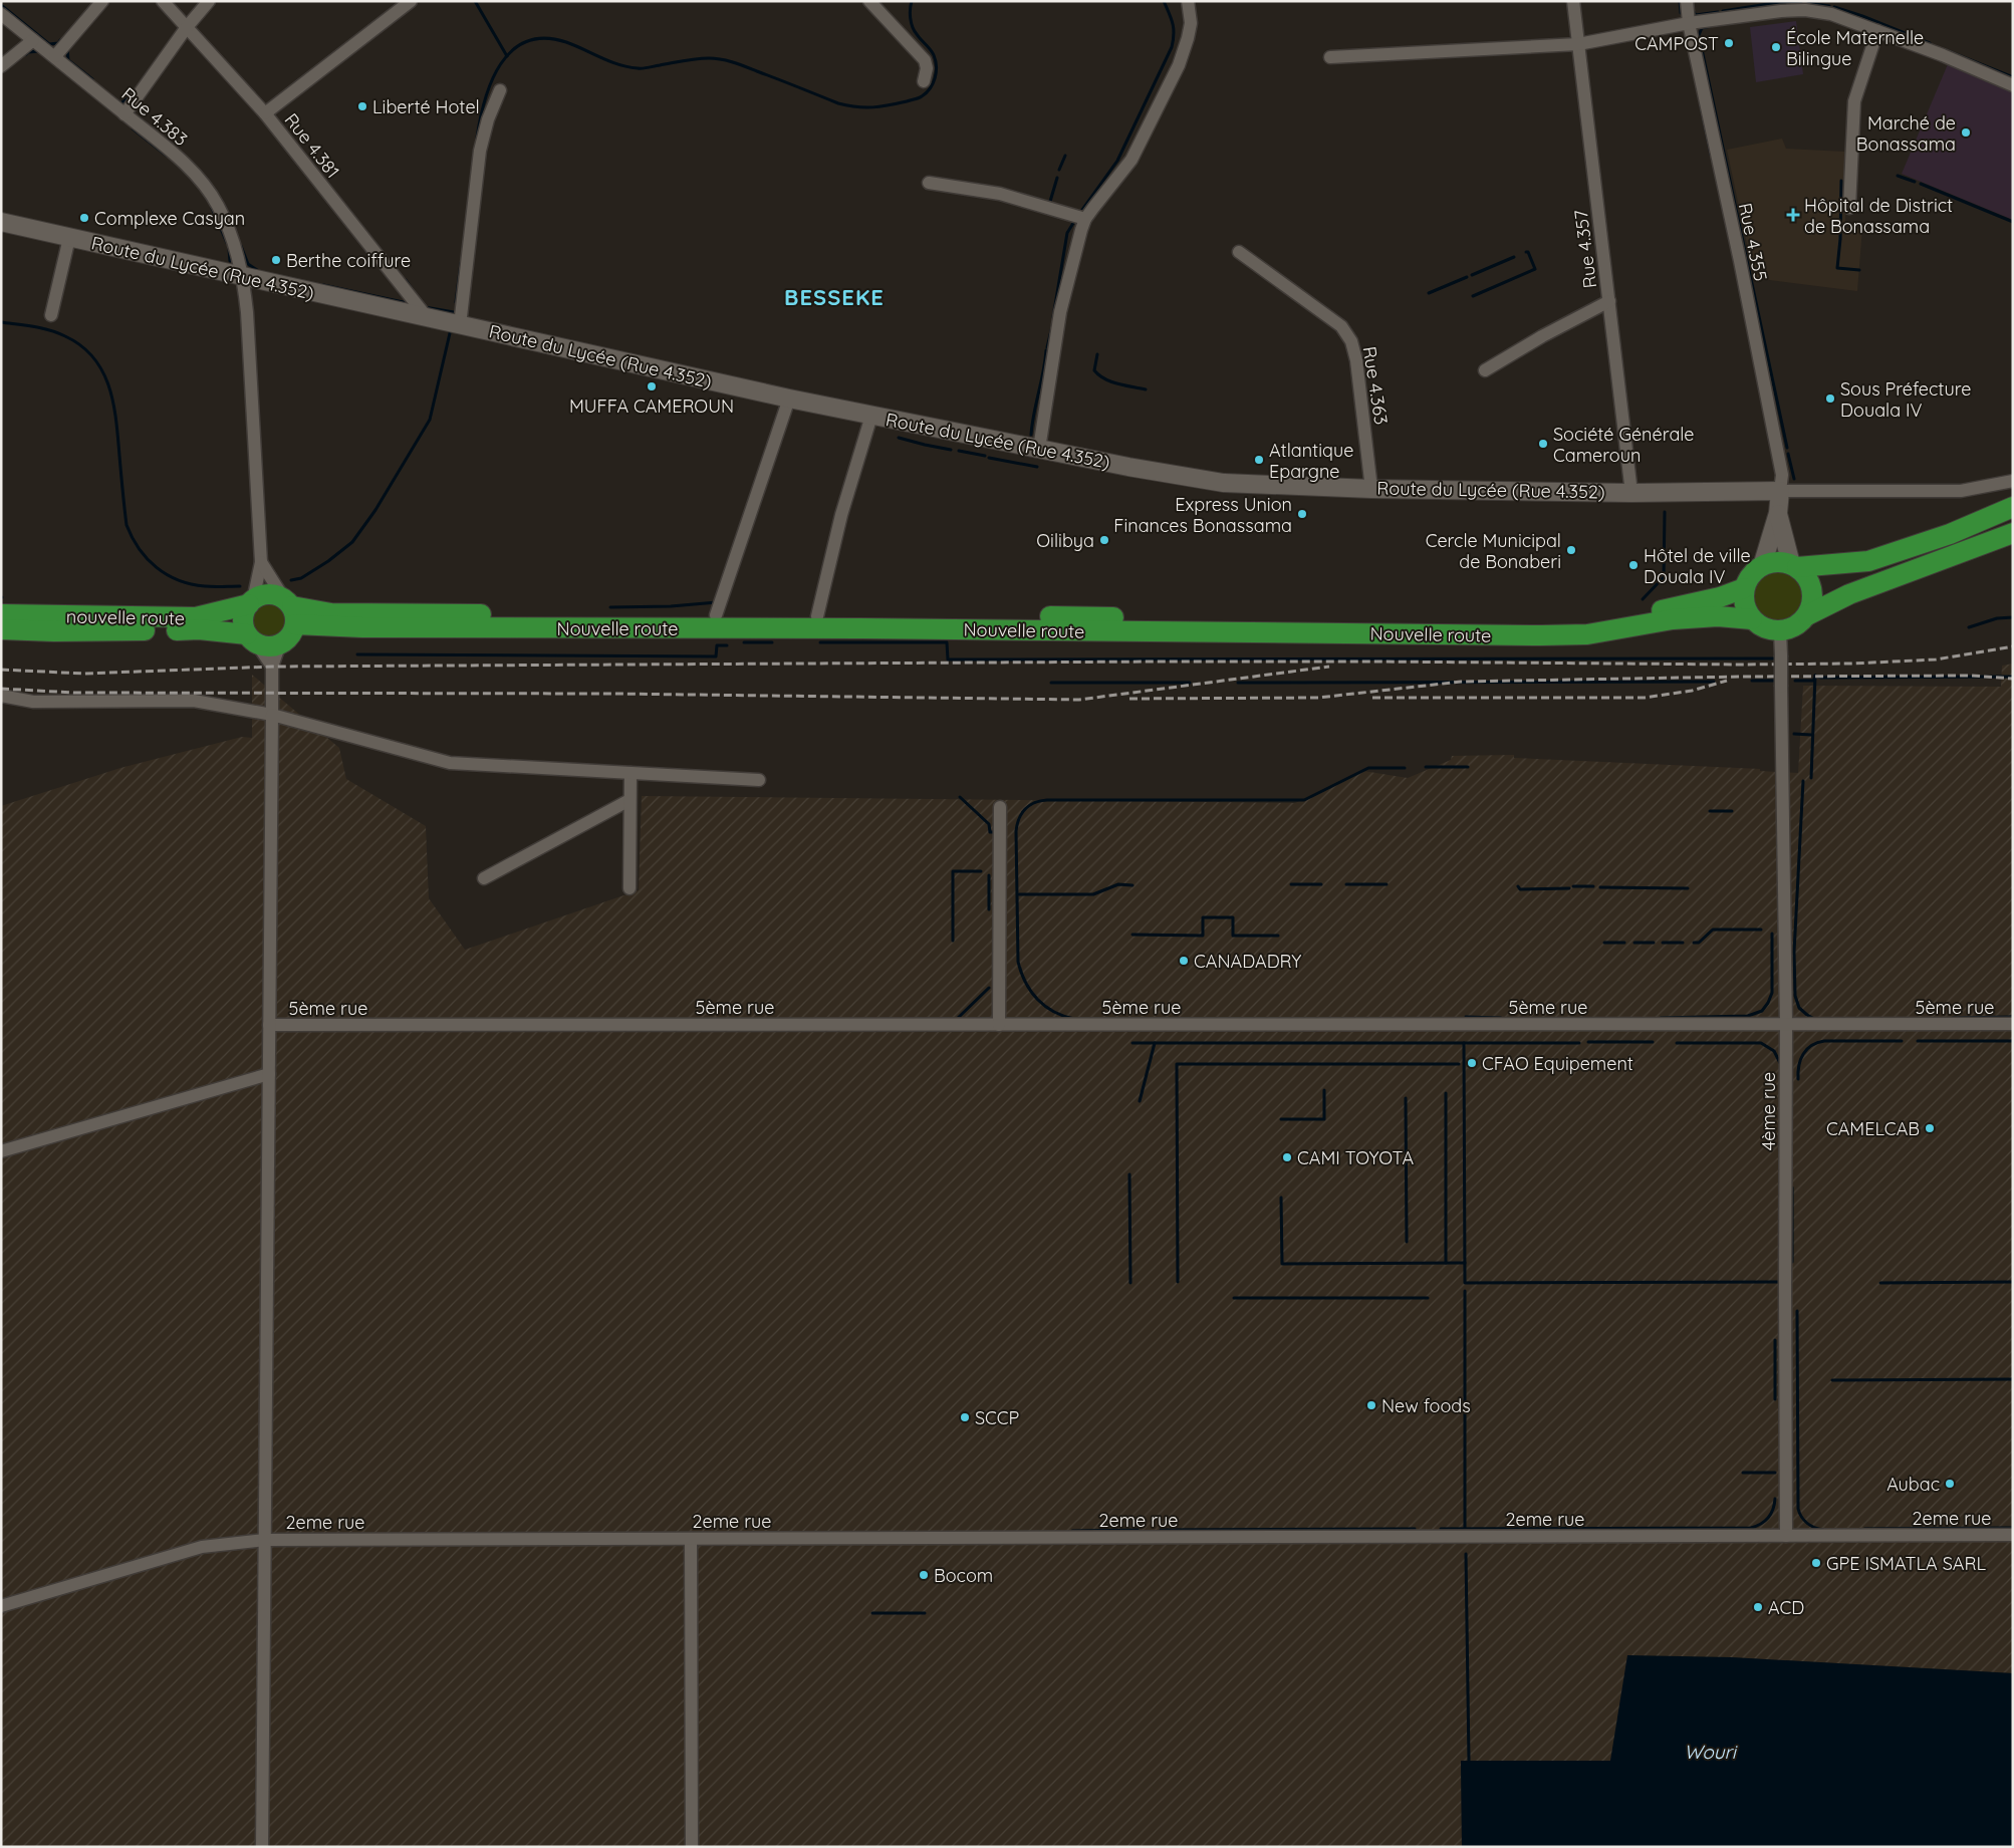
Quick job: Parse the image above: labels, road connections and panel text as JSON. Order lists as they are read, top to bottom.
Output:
{
  "streets": {
    "highway": ["nouvelle route", "Nouvelle route"],
    "main road": ["Route du Lycée (Rue 4.352)"],
    "street": [
      "Rue 4.383",
      "Rue 4.381",
      "Rue 4.355",
      "Rue 4.357",
      "Rue 4.363",
      "5ème rue",
      "4ème rue",
      "2eme rue"
    ]
  },
  "crossings": [
    ["Rue 4.383", "Route du Lycée (Rue 4.352)"],
    ["Rue 4.381", "Route du Lycée (Rue 4.352)"],
    ["Rue 4.355", "Route du Lycée (Rue 4.352)"],
    ["Rue 4.357", "Route du Lycée (Rue 4.352)"],
    ["Route du Lycée (Rue 4.352)", "Rue 4.363"],
    ["nouvelle route", "Nouvelle route"],
    ["Nouvelle route", "4ème rue"],
    ["5ème rue", "4ème rue"],
    ["4ème rue", "2eme rue"]
  ],
  "districts": ["BESSEKE"],
  "water": ["Wouri"],
  "places": {
    "other": [
      "CAMPOST",
      "École Maternelle Bilingue",
      "Liberté Hotel",
      "Marché de Bonassama",
      "Complexe Casyan",
      "Berthe coiffure",
      "MUFFA CAMEROUN",
      "Sous Préfecture Douala IV",
      "Société Générale Cameroun",
      "Atlantique Epargne",
      "Express Union Finances Bonassama",
      "Oilibya",
      "Cercle Municipal de Bonaberi",
      "Hôtel de ville Douala IV",
      "CANADADRY",
      "CFAO Equipement",
      "CAMELCAB",
      "CAMI TOYOTA",
      "New foods",
      "SCCP",
      "Aubac",
      "GPE ISMATLA SARL",
      "Bocom",
      "ACD"
    ],
    "health": ["Hôpital de District de Bonassama"]
  }
}
